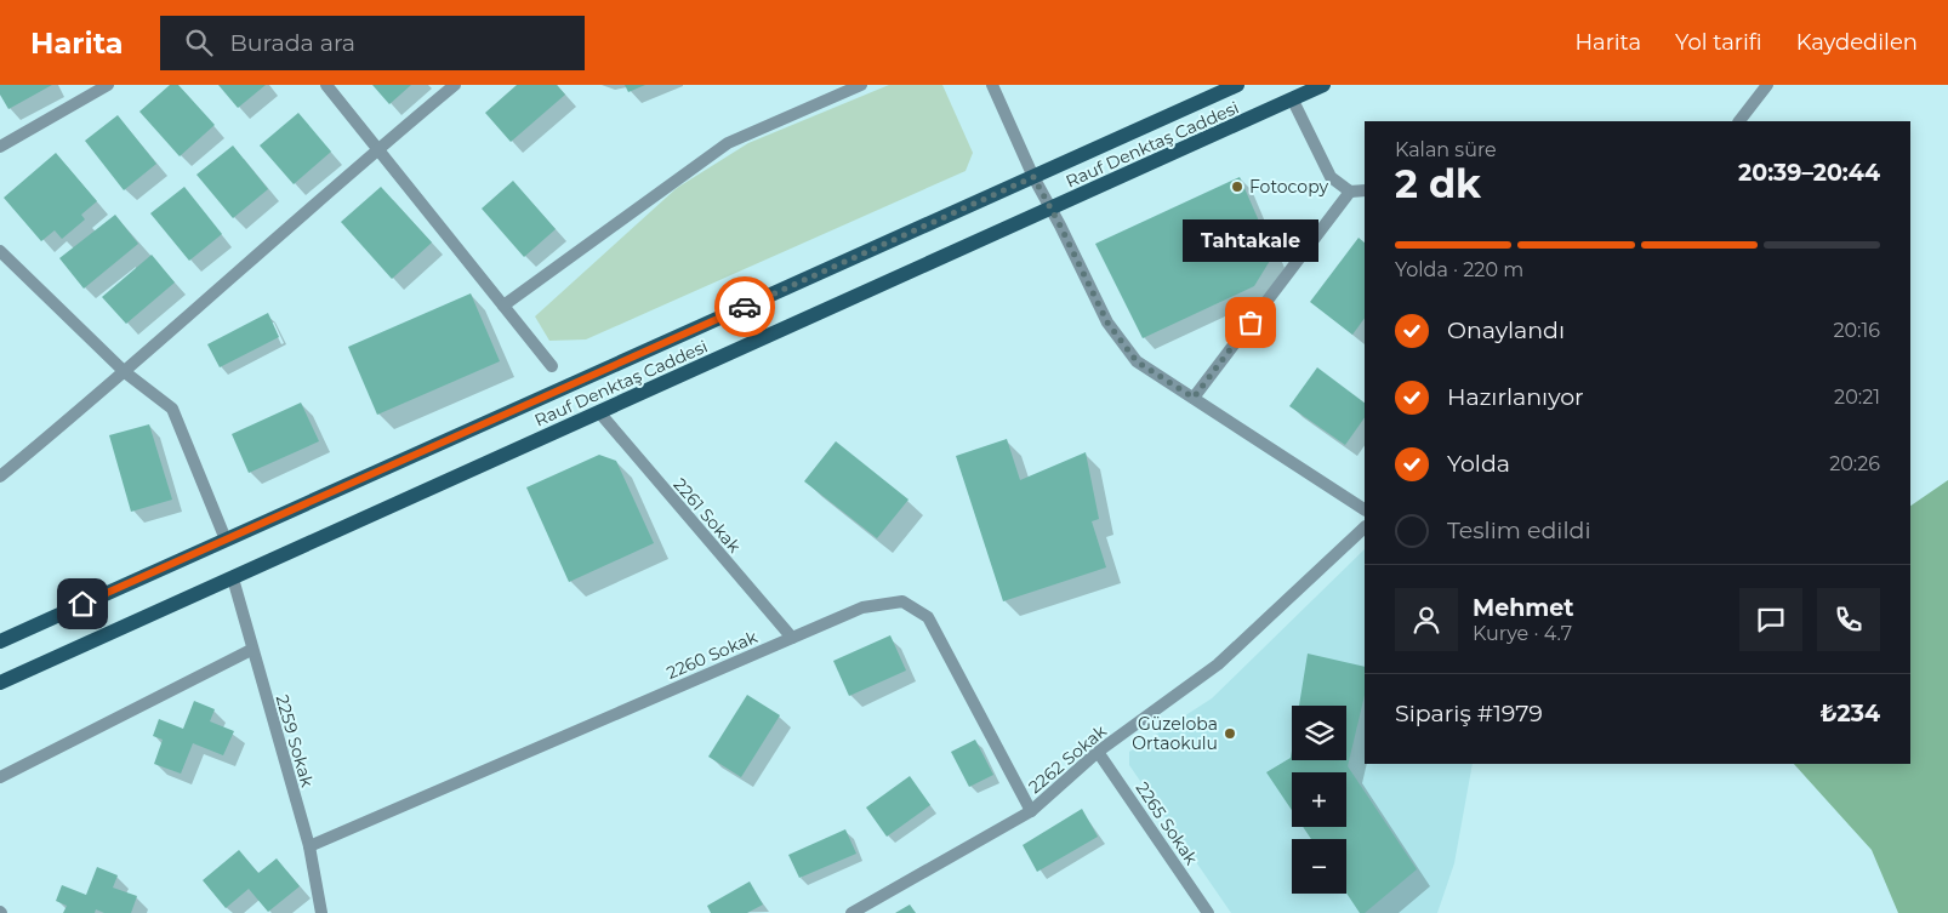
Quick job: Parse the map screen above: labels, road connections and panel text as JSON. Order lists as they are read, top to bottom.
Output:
{
  "streets": {
    "main road": ["Rauf Denktaş Caddesi"],
    "street": [
      "2261 Sokak",
      "2260 Sokak",
      "2259 Sokak",
      "2262 Sokak",
      "2265 Sokak"
    ]
  },
  "crossings": [
    ["Rauf Denktaş Caddesi", "2261 Sokak"],
    ["Rauf Denktaş Caddesi", "2259 Sokak"],
    ["2261 Sokak", "2260 Sokak"],
    ["2260 Sokak", "2259 Sokak"],
    ["2260 Sokak", "2262 Sokak"],
    ["2262 Sokak", "2265 Sokak"]
  ],
  "places": ["Fotocopy", "Tahtakale", "Güzeloba Ortaokulu"],
  "page": {
    "header": "Harita",
    "search": "Burada ara",
    "nav": ["Harita", "Yol tarifi", "Kaydedilen"],
    "heading": ["2 dk", "Kalan süre", "20:39–20:44"],
    "panel": [
      "Mehmet",
      "Kurye · 4.7",
      "Sipariş #1979",
      "₺234"
    ],
    "bubble": "Tahtakale",
    "bar": "Yolda · 220 m",
    "list": [
      ["Onaylandı", "20:16"],
      ["Hazırlanıyor", "20:21"],
      ["Yolda", "20:26"],
      "Teslim edildi"
    ],
    "map_buttons": ["+", "−"]
  }
}
